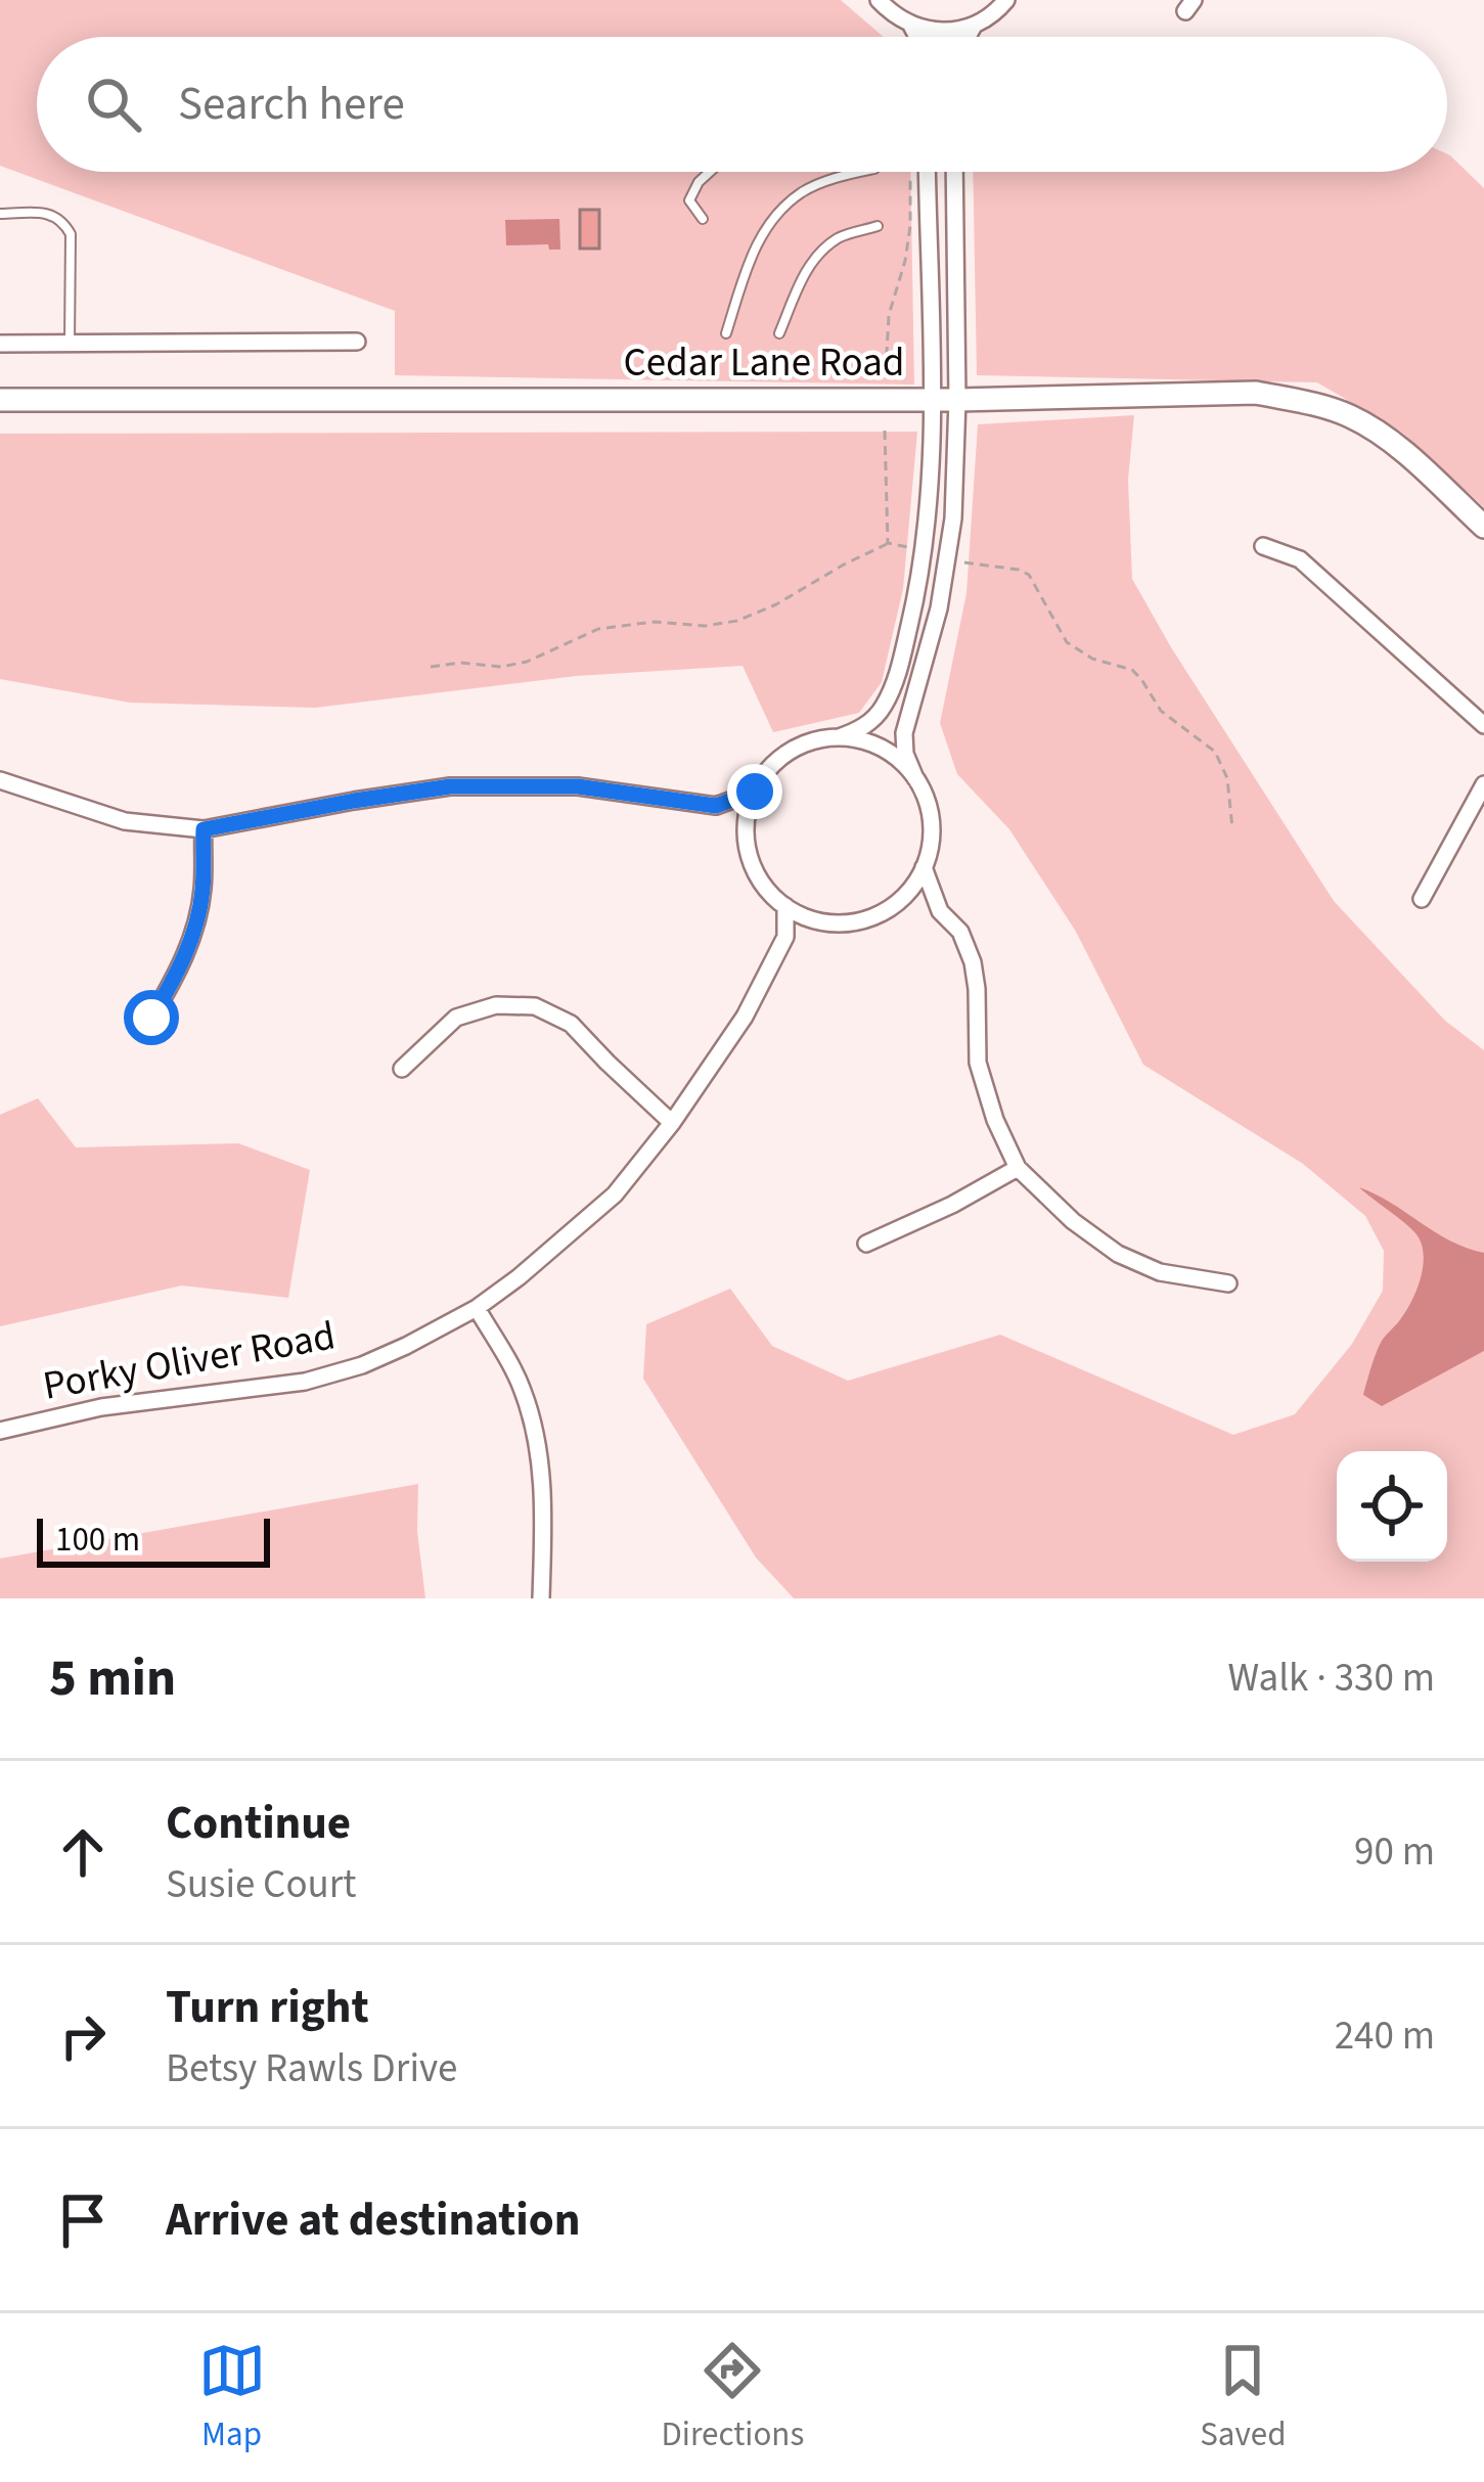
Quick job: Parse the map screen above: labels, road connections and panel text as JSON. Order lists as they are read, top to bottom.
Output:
{
  "streets": {
    "street": ["Cedar Lane Road", "Porky Oliver Road"]
  },
  "scale_bar": "100 m",
  "page": {
    "search": "Search here",
    "scale": "100 m",
    "heading": ["5 min", "Walk · 330 m"],
    "list": [
      ["Continue", "Susie Court", "90 m"],
      ["Turn right", "Betsy Rawls Drive", "240 m"],
      "Arrive at destination"
    ],
    "nav": ["Map", "Directions", "Saved"]
  }
}
